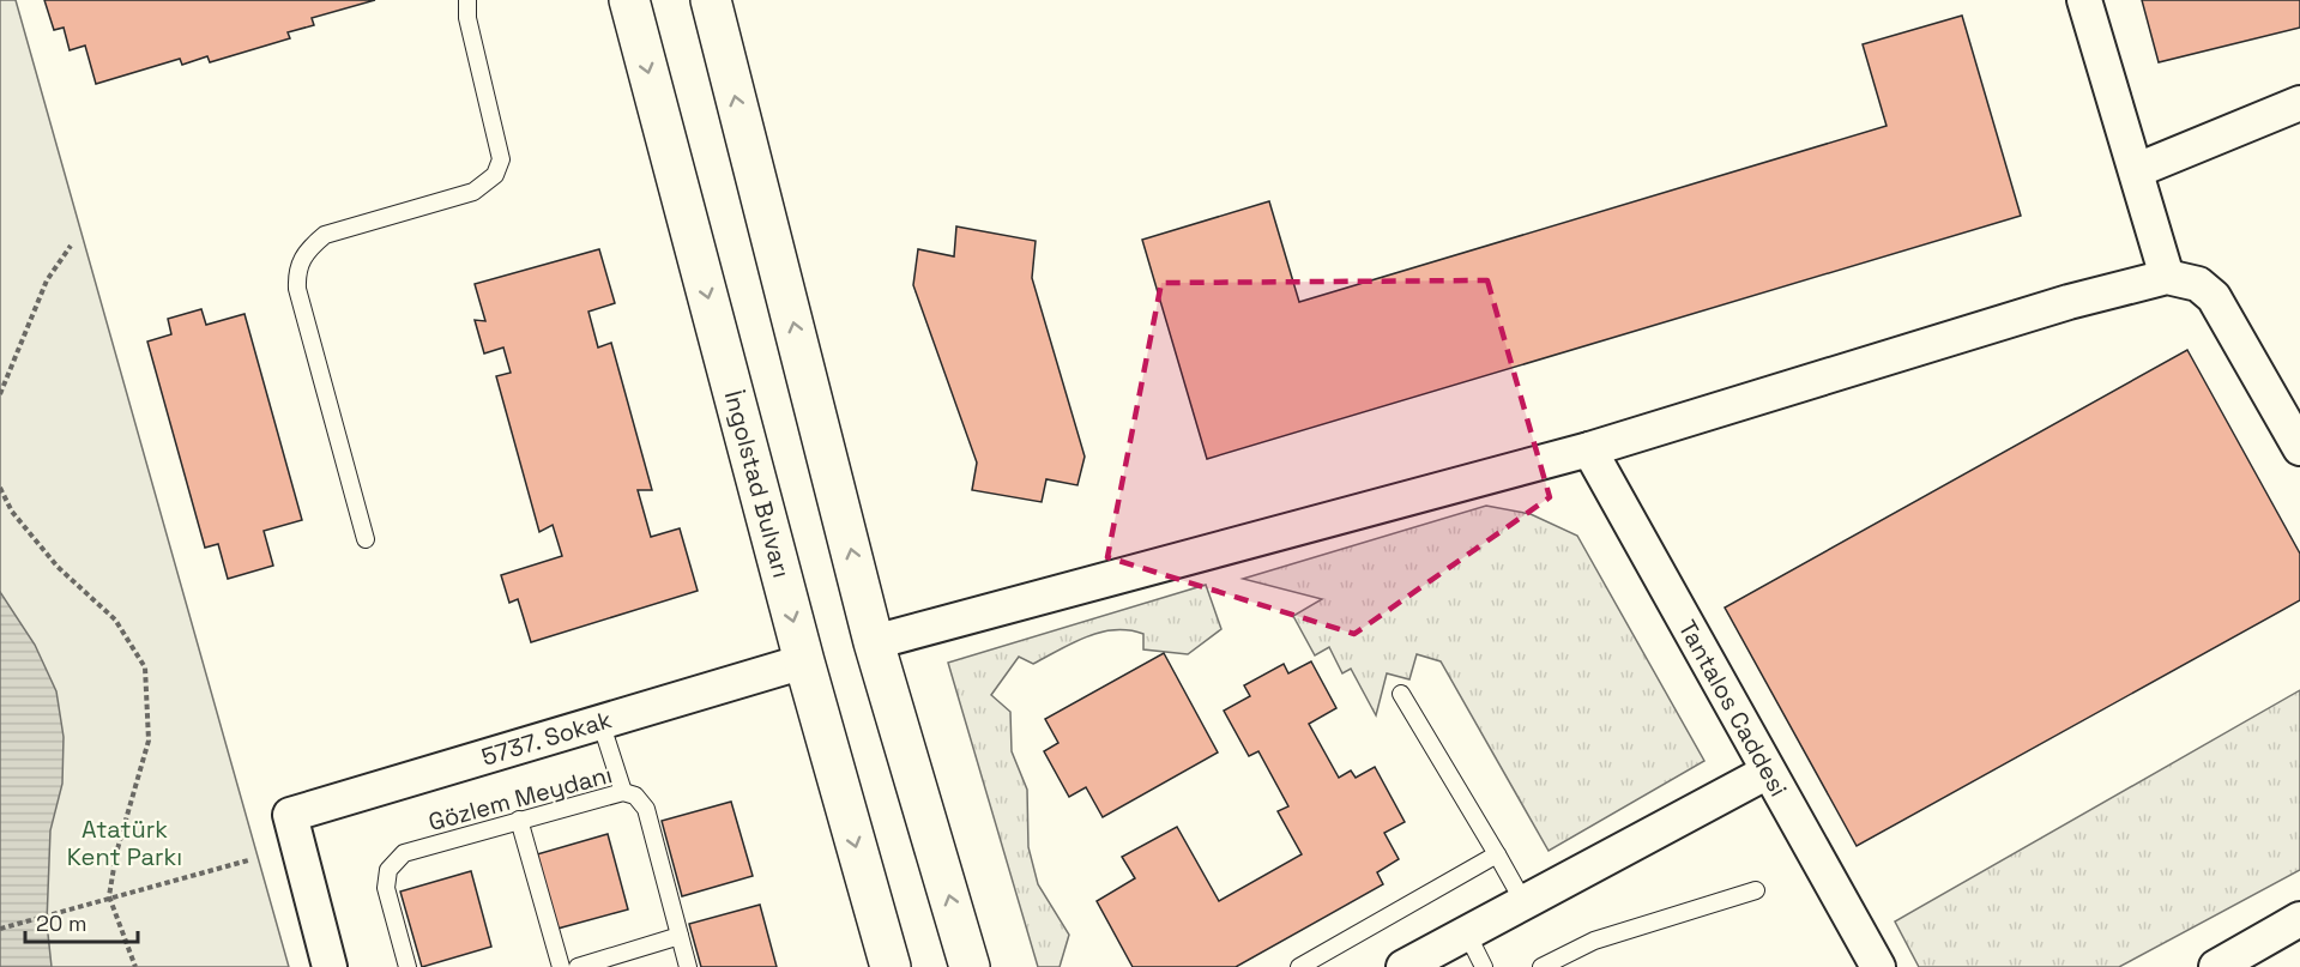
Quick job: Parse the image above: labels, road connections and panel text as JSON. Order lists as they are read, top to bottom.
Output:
{
  "streets": {
    "main road": ["İngolstad Bulvarı"],
    "street": ["Tantalos Caddesi", "5737. Sokak"],
    "lane": ["Gözlem Meydanı"]
  },
  "crossings": [
    ["İngolstad Bulvarı", "5737. Sokak"]
  ],
  "parks": ["Atatürk Kent Parkı"],
  "scale_bar": "20 m"
}
